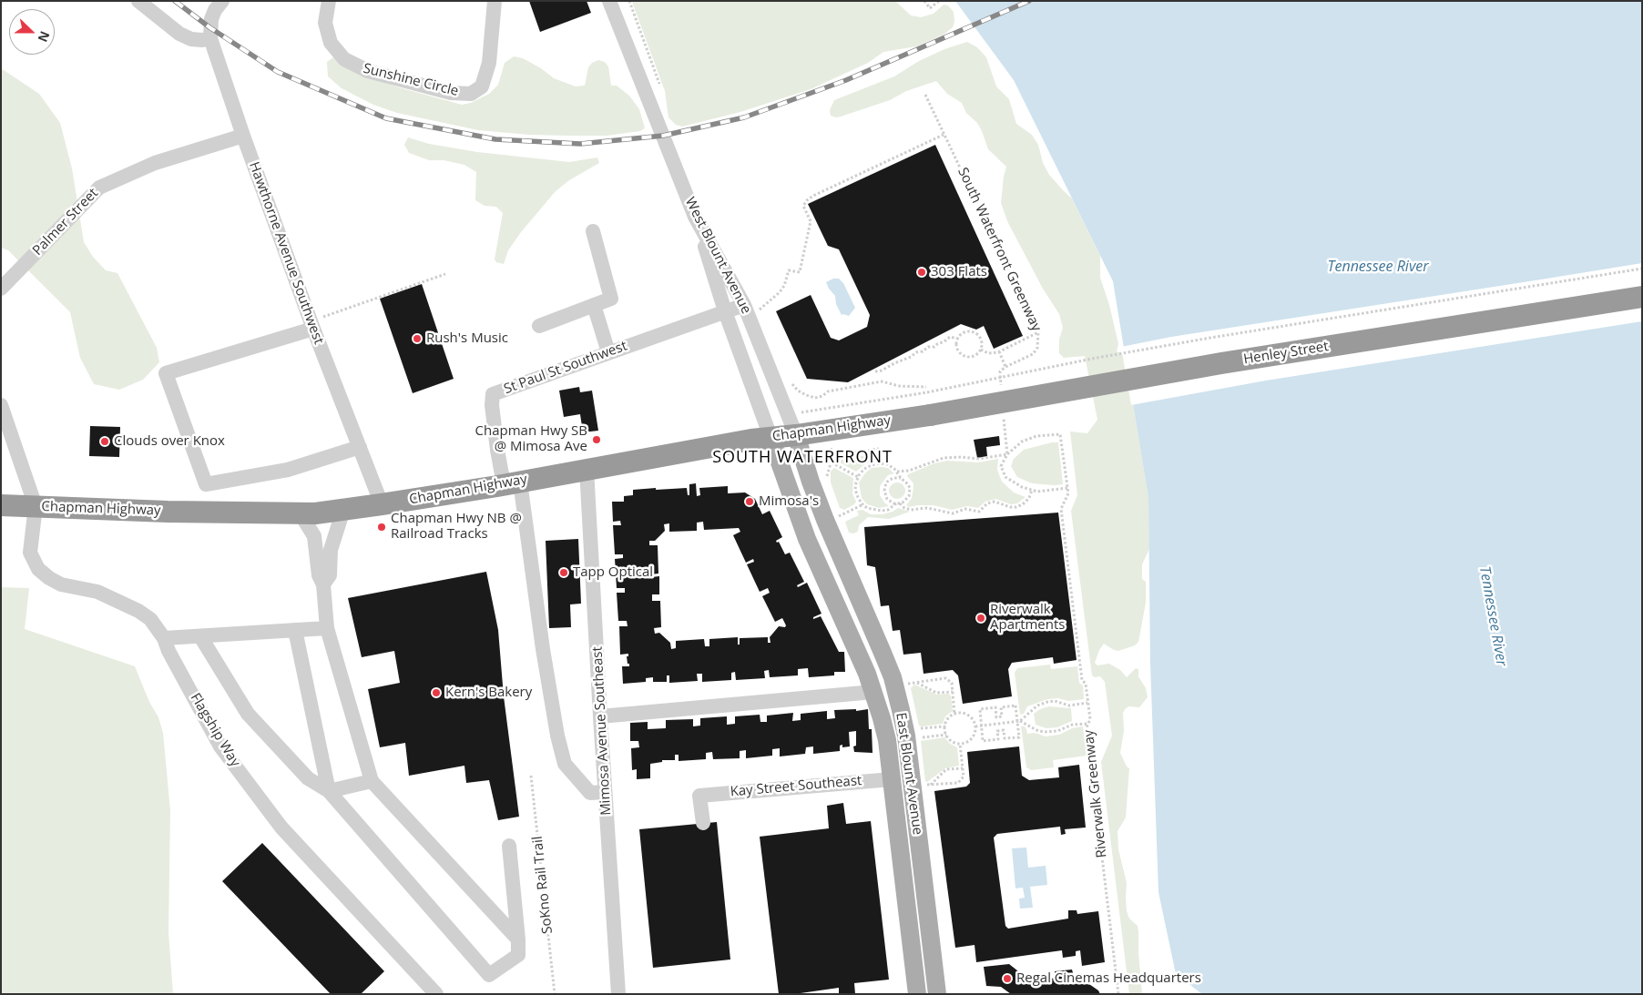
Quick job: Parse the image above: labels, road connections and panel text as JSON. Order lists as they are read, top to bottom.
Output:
{
  "streets": {
    "highway": ["Henley Street", "Chapman Highway"],
    "main road": ["East Blount Avenue"],
    "street": [
      "Sunshine Circle",
      "Palmer Street",
      "Hawthorne Avenue Southwest",
      "West Blount Avenue",
      "St Paul St Southwest",
      "Flagship Way",
      "Mimosa Avenue Southeast",
      "Kay Street Southeast"
    ],
    "path": ["South Waterfront Greenway", "Riverwalk Greenway", "SoKno Rail Trail"]
  },
  "crossings": [
    ["Palmer Street", "Hawthorne Avenue Southwest"],
    ["Hawthorne Avenue Southwest", "Chapman Highway"],
    ["West Blount Avenue", "St Paul St Southwest"],
    ["West Blount Avenue", "Chapman Highway"],
    ["West Blount Avenue", "East Blount Avenue"],
    ["Henley Street", "Chapman Highway"],
    ["St Paul St Southwest", "Chapman Highway"],
    ["Chapman Highway", "Flagship Way"],
    ["Chapman Highway", "Mimosa Avenue Southeast"],
    ["Chapman Highway", "East Blount Avenue"]
  ],
  "districts": ["SOUTH WATERFRONT"],
  "water": ["Tennessee River"],
  "places": [
    "303 Flats",
    "Rush's Music",
    "Chapman Hwy SB @ Mimosa Ave",
    "Clouds over Knox",
    "Mimosa's",
    "Chapman Hwy NB @ Railroad Tracks",
    "Tapp Optical",
    "Riverwalk Apartments",
    "Kern's Bakery",
    "Regal Cinemas Headquarters"
  ],
  "north": "right"
}
